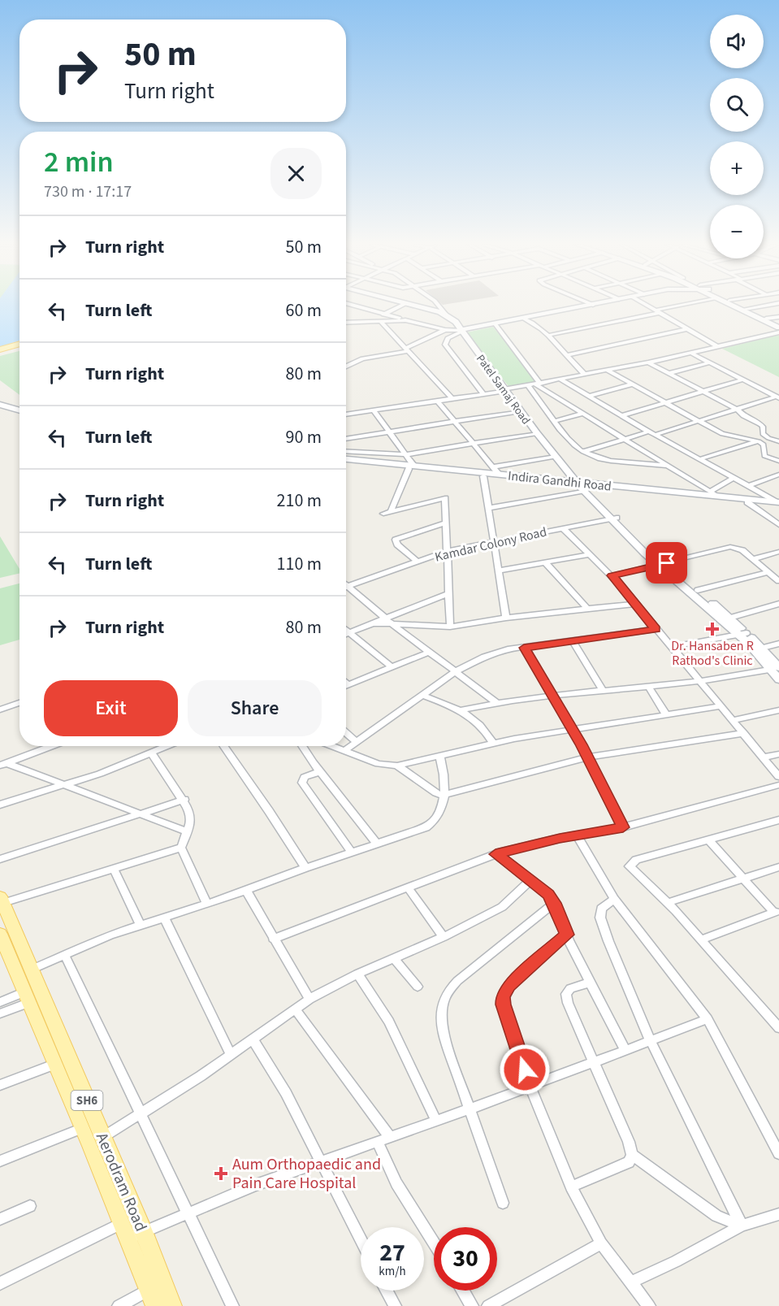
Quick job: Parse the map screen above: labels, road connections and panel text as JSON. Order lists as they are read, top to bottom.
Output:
{
  "streets": {
    "main road": [
      "Patel Samaj Road",
      "Indira Gandhi Road",
      "SH6",
      "Aerodram Road"
    ],
    "street": ["Kamdar Colony Road"]
  },
  "crossings": [
    ["Patel Samaj Road", "Indira Gandhi Road"],
    ["Patel Samaj Road", "Kamdar Colony Road"]
  ],
  "places": {
    "health": ["Dr. Hansaben R Rathod's Clinic", "Aum Orthopaedic and Pain Care Hospital"]
  },
  "page": {
    "map_buttons": ["+", "−"],
    "turn": ["50 m", "Turn right"],
    "heading": ["2 min", "730 m · 17:17"],
    "list": [
      {
        "name": "Turn right",
        "value": "50 m"
      },
      {
        "name": "Turn left",
        "value": "60 m"
      },
      {
        "name": "Turn right",
        "value": "80 m"
      },
      {
        "name": "Turn left",
        "value": "90 m"
      },
      {
        "name": "Turn right",
        "value": "210 m"
      },
      {
        "name": "Turn left",
        "value": "110 m"
      },
      {
        "name": "Turn right",
        "value": "80 m"
      }
    ],
    "buttons": ["Exit", "Share"],
    "speed": "27 km/h",
    "limit": "30"
  }
}
